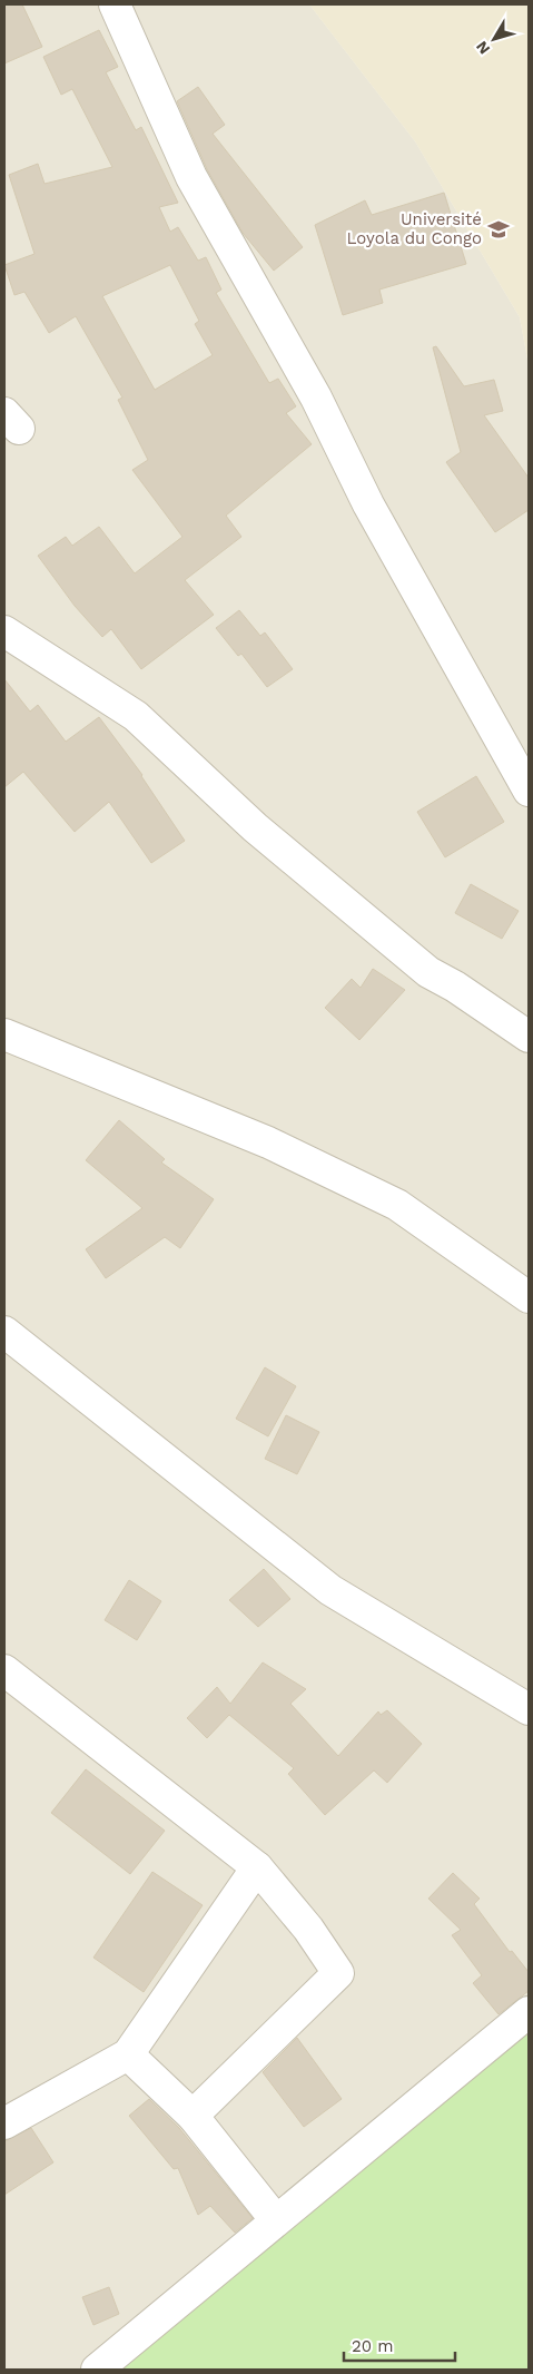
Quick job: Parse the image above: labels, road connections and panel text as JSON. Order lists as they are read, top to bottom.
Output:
{
  "places": {
    "school or university": ["Université Loyola du Congo"]
  },
  "scale_bar": "20 m",
  "north": "bottom left"
}
